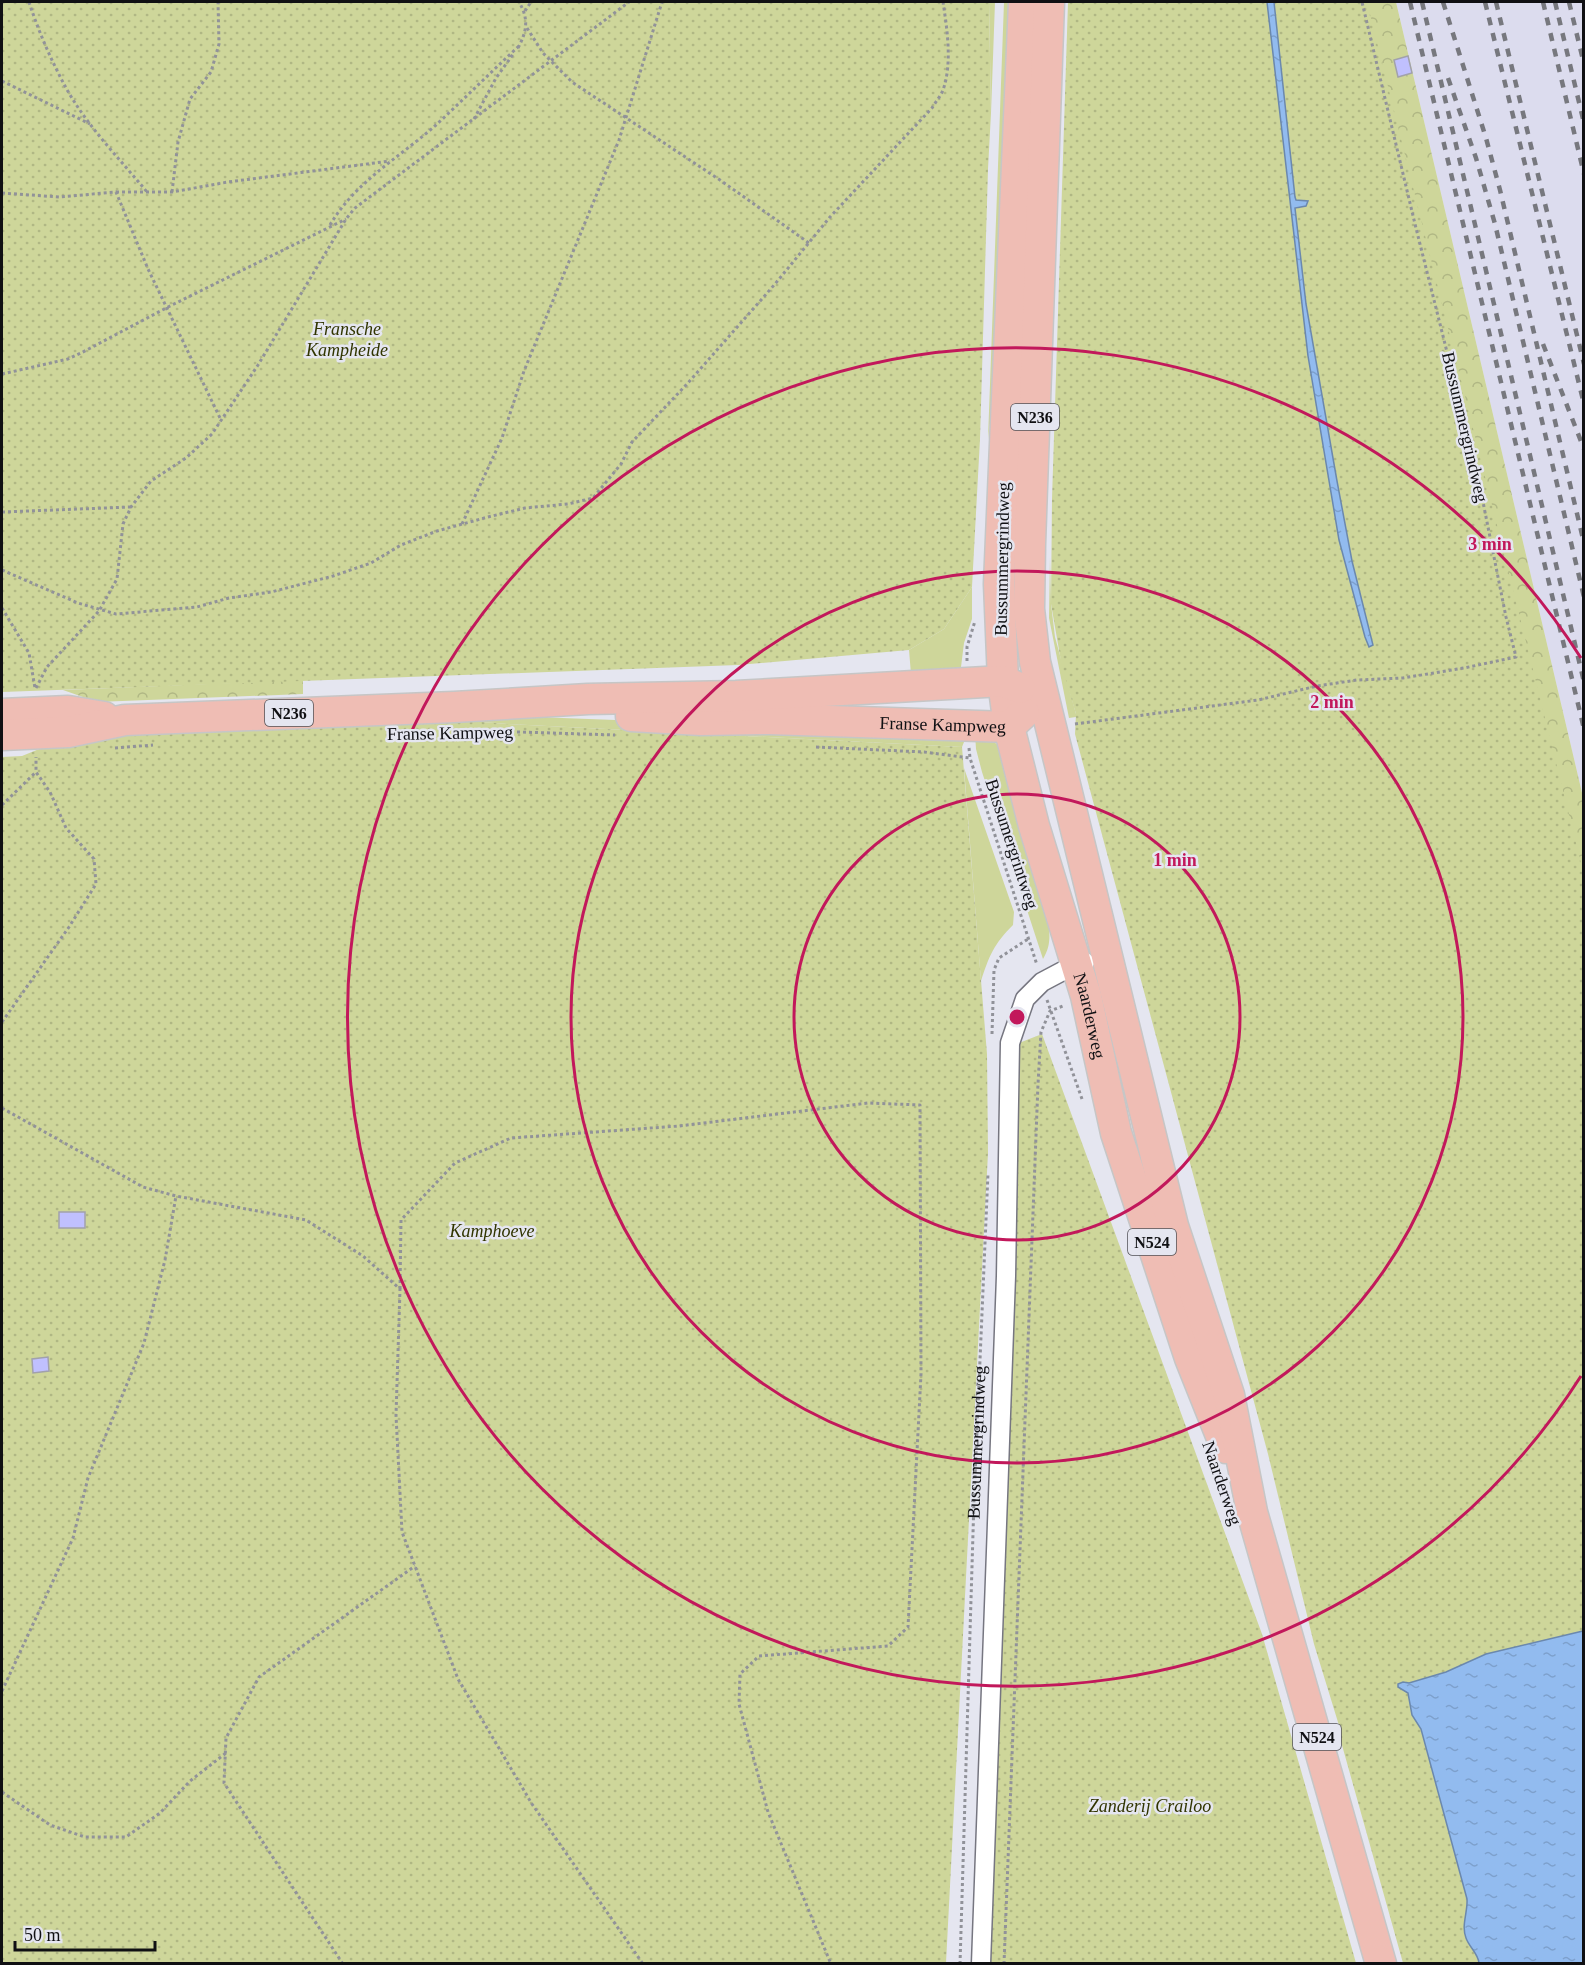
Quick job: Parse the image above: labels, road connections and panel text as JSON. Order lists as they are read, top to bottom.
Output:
{
  "streets": {
    "main road": [
      "N236",
      "Bussummergrindweg",
      "Franse Kampweg",
      "Naarderweg",
      "N524"
    ],
    "path": ["Bussumergrintweg"]
  },
  "crossings": [
    ["Bussummergrindweg", "Franse Kampweg"],
    ["Bussummergrindweg", "Naarderweg"],
    ["Franse Kampweg", "Bussumergrintweg"]
  ],
  "parks": ["Fransche Kampheide", "Kamphoeve", "Zanderij Crailoo"],
  "scale_bar": "50 m",
  "rings": ["3 min", "2 min", "1 min"]
}
